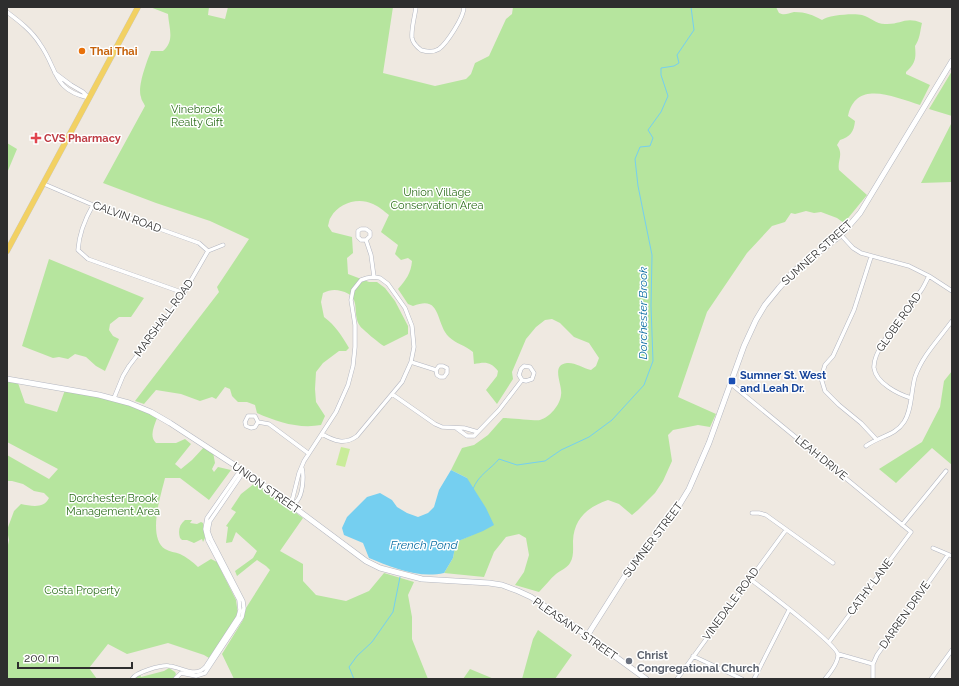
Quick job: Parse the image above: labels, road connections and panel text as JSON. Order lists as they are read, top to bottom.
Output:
{
  "streets": {
    "main road": ["SUMNER STREET", "UNION STREET", "PLEASANT STREET"],
    "street": [
      "CALVIN ROAD",
      "MARSHALL ROAD",
      "GLOBE ROAD",
      "LEAH DRIVE",
      "CATHY LANE",
      "VINEDALE ROAD",
      "DARREN DRIVE"
    ]
  },
  "crossings": [
    ["CALVIN ROAD", "MARSHALL ROAD"],
    ["SUMNER STREET", "LEAH DRIVE"],
    ["SUMNER STREET", "PLEASANT STREET"],
    ["MARSHALL ROAD", "UNION STREET"],
    ["LEAH DRIVE", "CATHY LANE"],
    ["UNION STREET", "PLEASANT STREET"]
  ],
  "water": ["Dorchester Brook", "French Pond"],
  "parks": [
    "Vinebrook Realty Gift",
    "Union Village Conservation Area",
    "Dorchester Brook Management Area",
    "Costa Property"
  ],
  "places": {
    "other": ["Thai Thai", "Christ Congregational Church"],
    "health": ["CVS Pharmacy"],
    "transit": ["Sumner St. West and Leah Dr."]
  },
  "scale_bar": "200 m"
}
